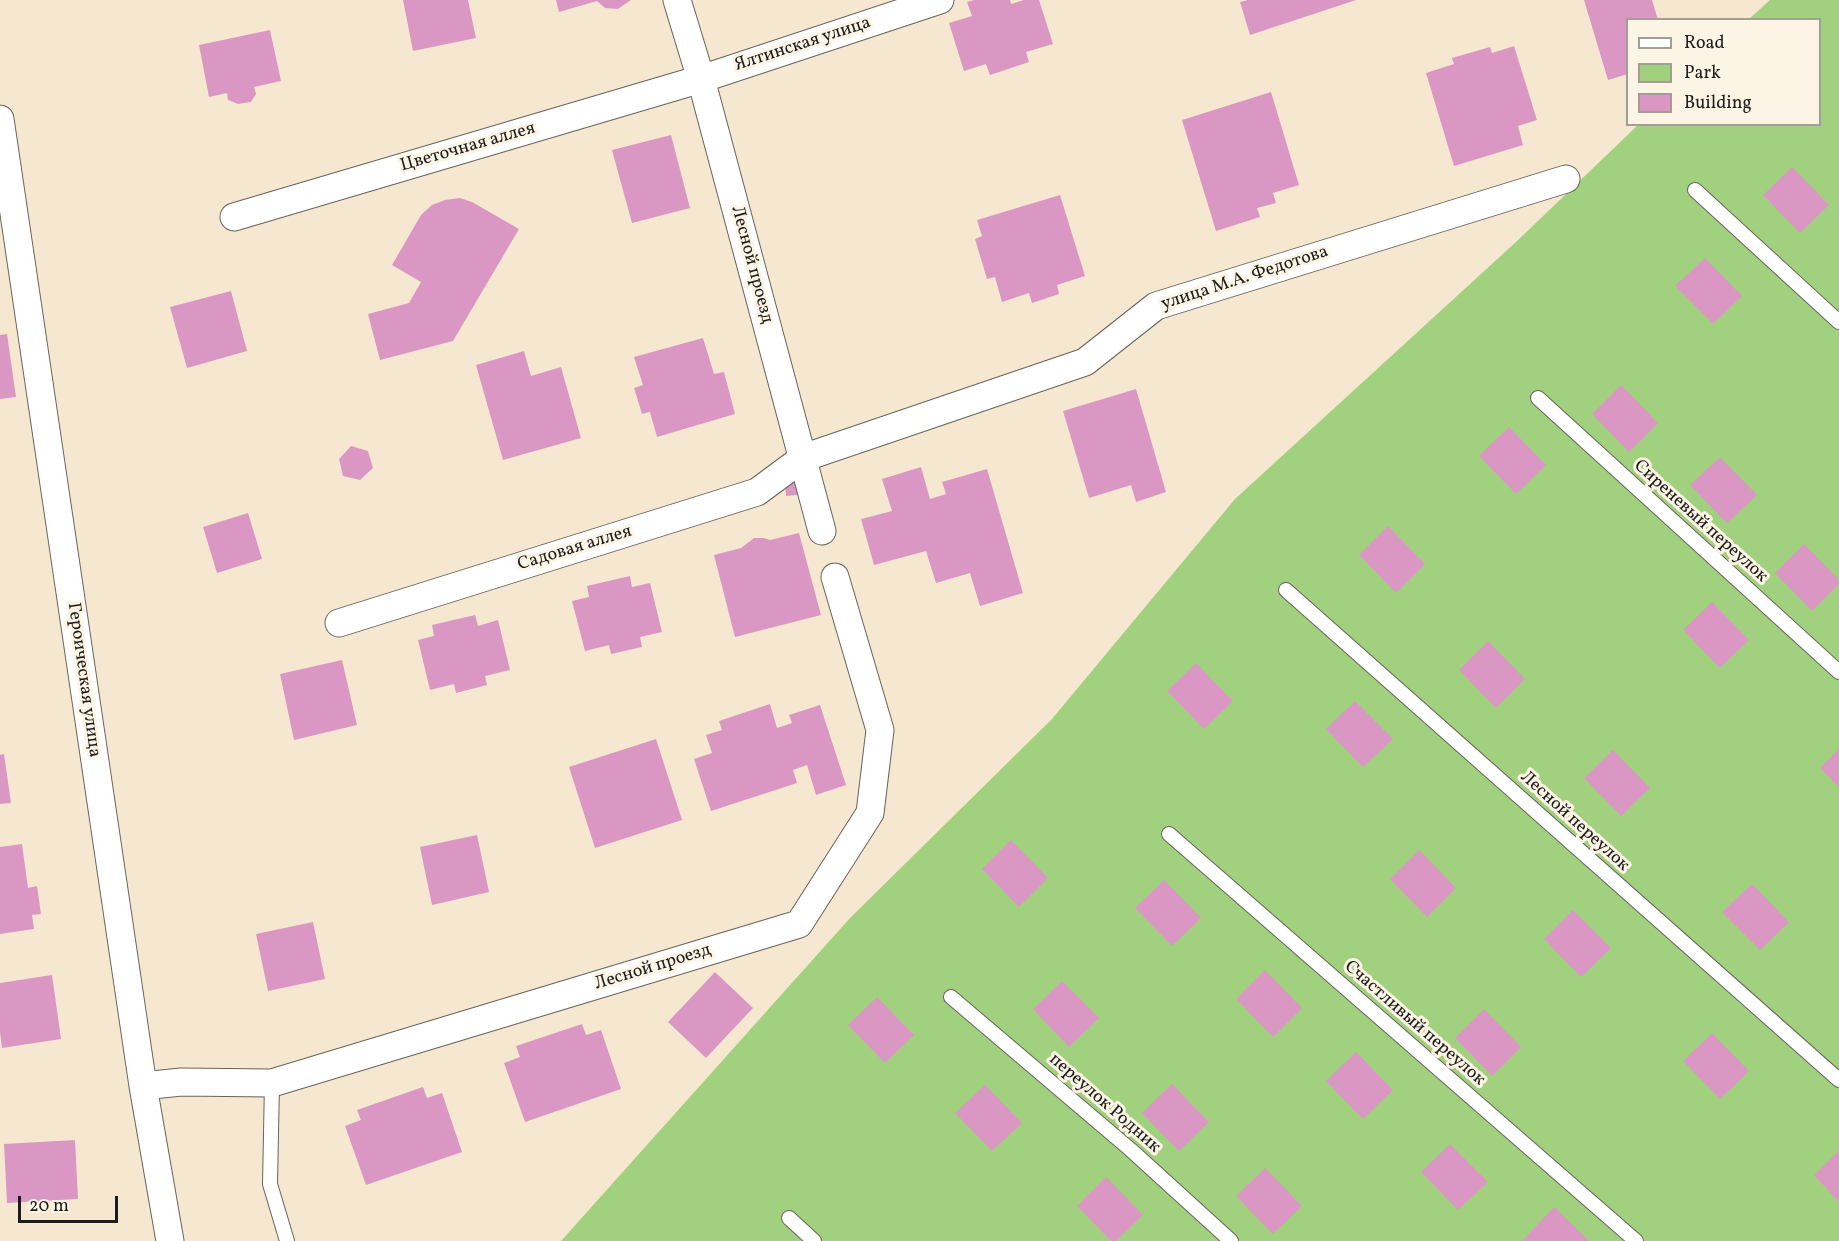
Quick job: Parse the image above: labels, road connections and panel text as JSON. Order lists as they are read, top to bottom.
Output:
{
  "streets": {
    "street": [
      "Ялтинская улица",
      "Цветочная аллея",
      "Лесной проезд",
      "улица М.А. Федотова",
      "Садовая аллея",
      "Героическая улица"
    ],
    "lane": [
      "Сиреневый переулок",
      "Лесной переулок",
      "Счастливый переулок",
      "переулок Родник"
    ]
  },
  "crossings": [
    ["Ялтинская улица", "Цветочная аллея"],
    ["Ялтинская улица", "Лесной проезд"],
    ["Цветочная аллея", "Лесной проезд"],
    ["Лесной проезд", "улица М.А. Федотова"],
    ["Лесной проезд", "Садовая аллея"],
    ["Лесной проезд", "Героическая улица"],
    ["улица М.А. Федотова", "Садовая аллея"]
  ],
  "legend": ["Road", "Park", "Building"],
  "scale_bar": "20 m"
}
